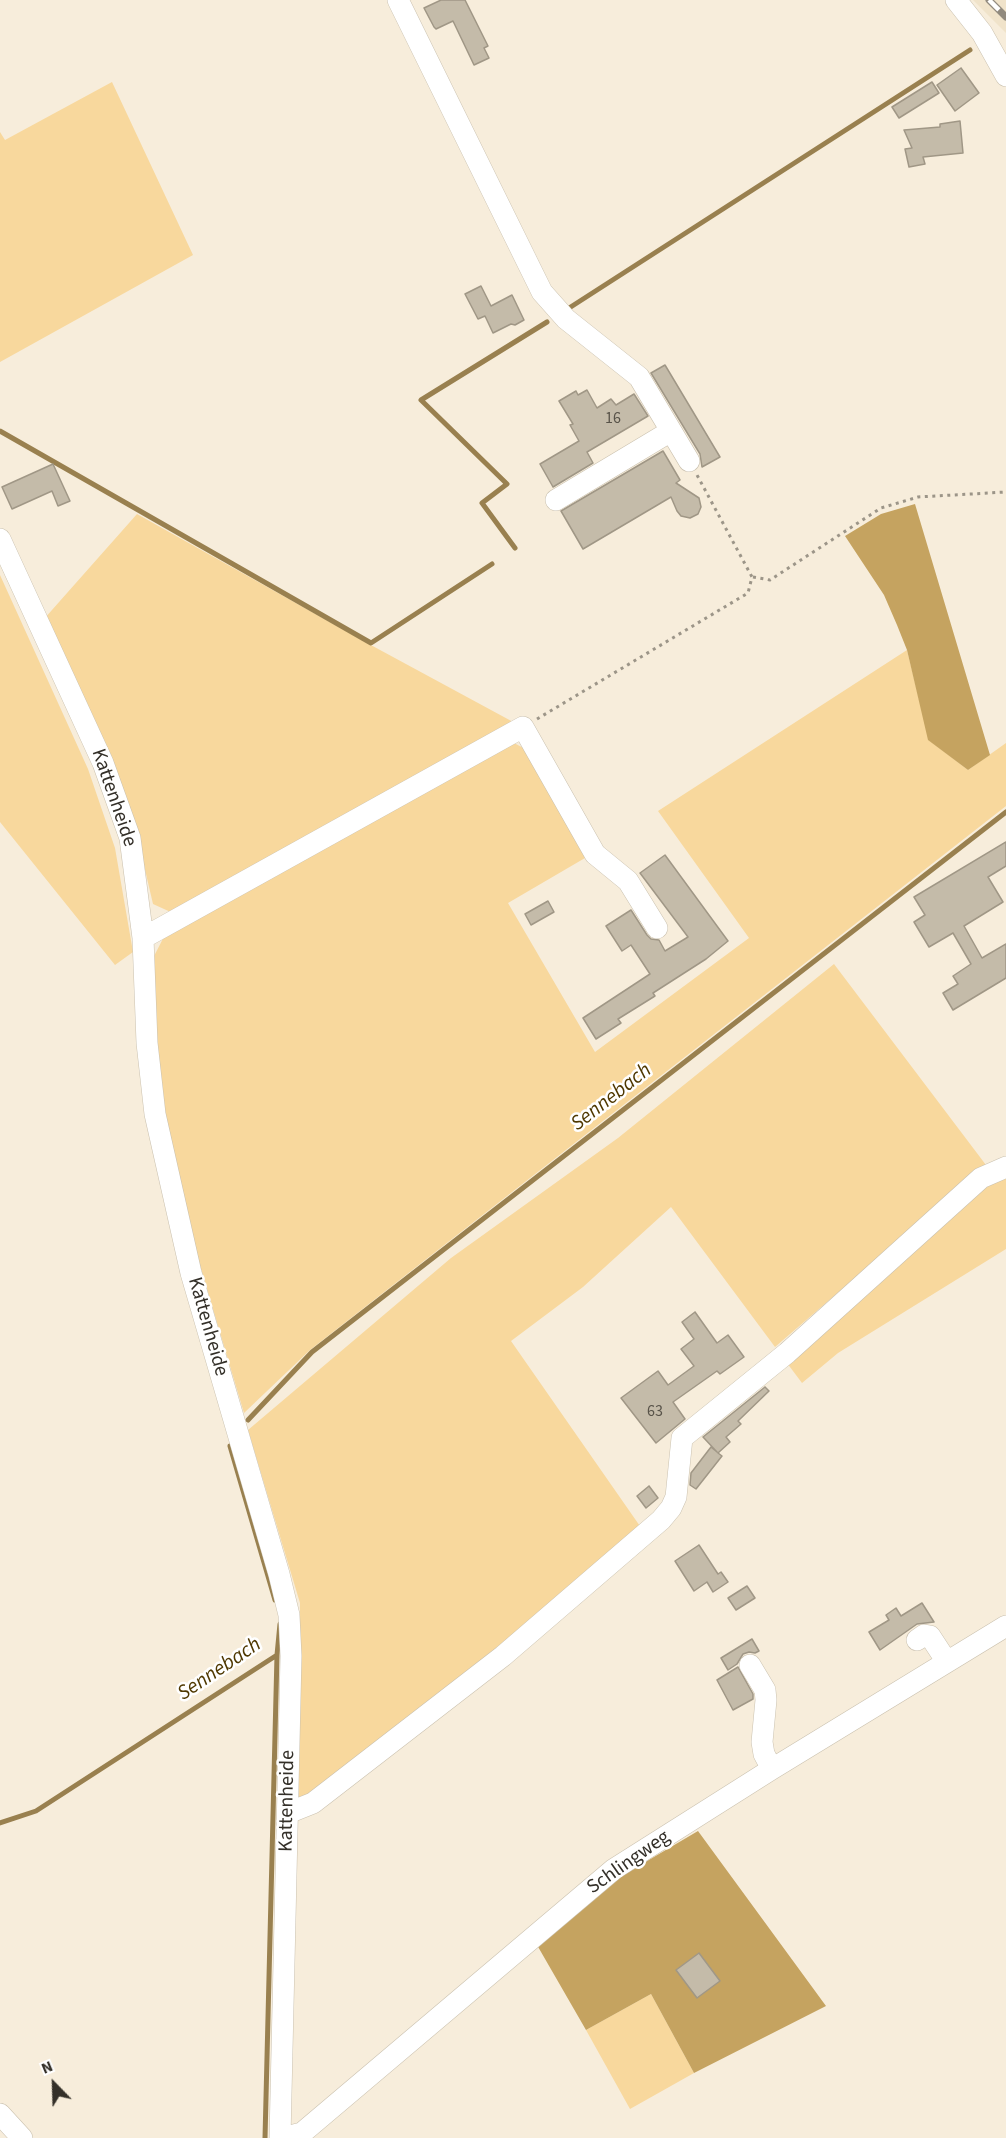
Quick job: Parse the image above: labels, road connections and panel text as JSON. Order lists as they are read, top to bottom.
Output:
{
  "streets": {
    "street": ["Kattenheide", "Schlingweg"]
  },
  "crossings": [
    ["Kattenheide", "Schlingweg"]
  ],
  "water": ["Sennebach"],
  "house_numbers": ["16", "63"],
  "north": "top left"
}
